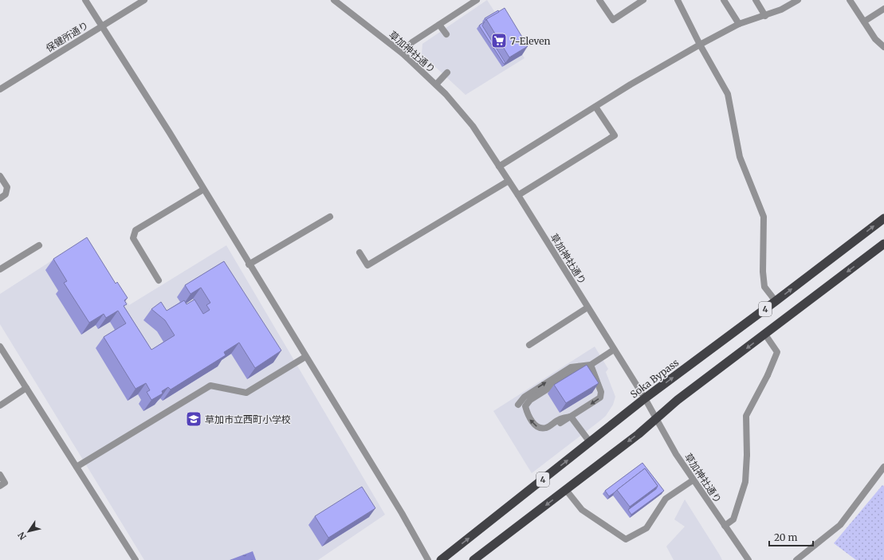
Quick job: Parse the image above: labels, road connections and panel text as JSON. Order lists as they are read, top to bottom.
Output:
{
  "streets": {
    "highway": ["4", "Soka Bypass"],
    "street": ["保健所通り", "草加神社通り"]
  },
  "crossings": [
    ["草加神社通り", "4"],
    ["草加神社通り", "Soka Bypass"]
  ],
  "places": {
    "supermarket": ["7-Eleven"],
    "school or university": ["草加市立西町小学校"]
  },
  "scale_bar": "20 m",
  "north": "bottom left"
}
